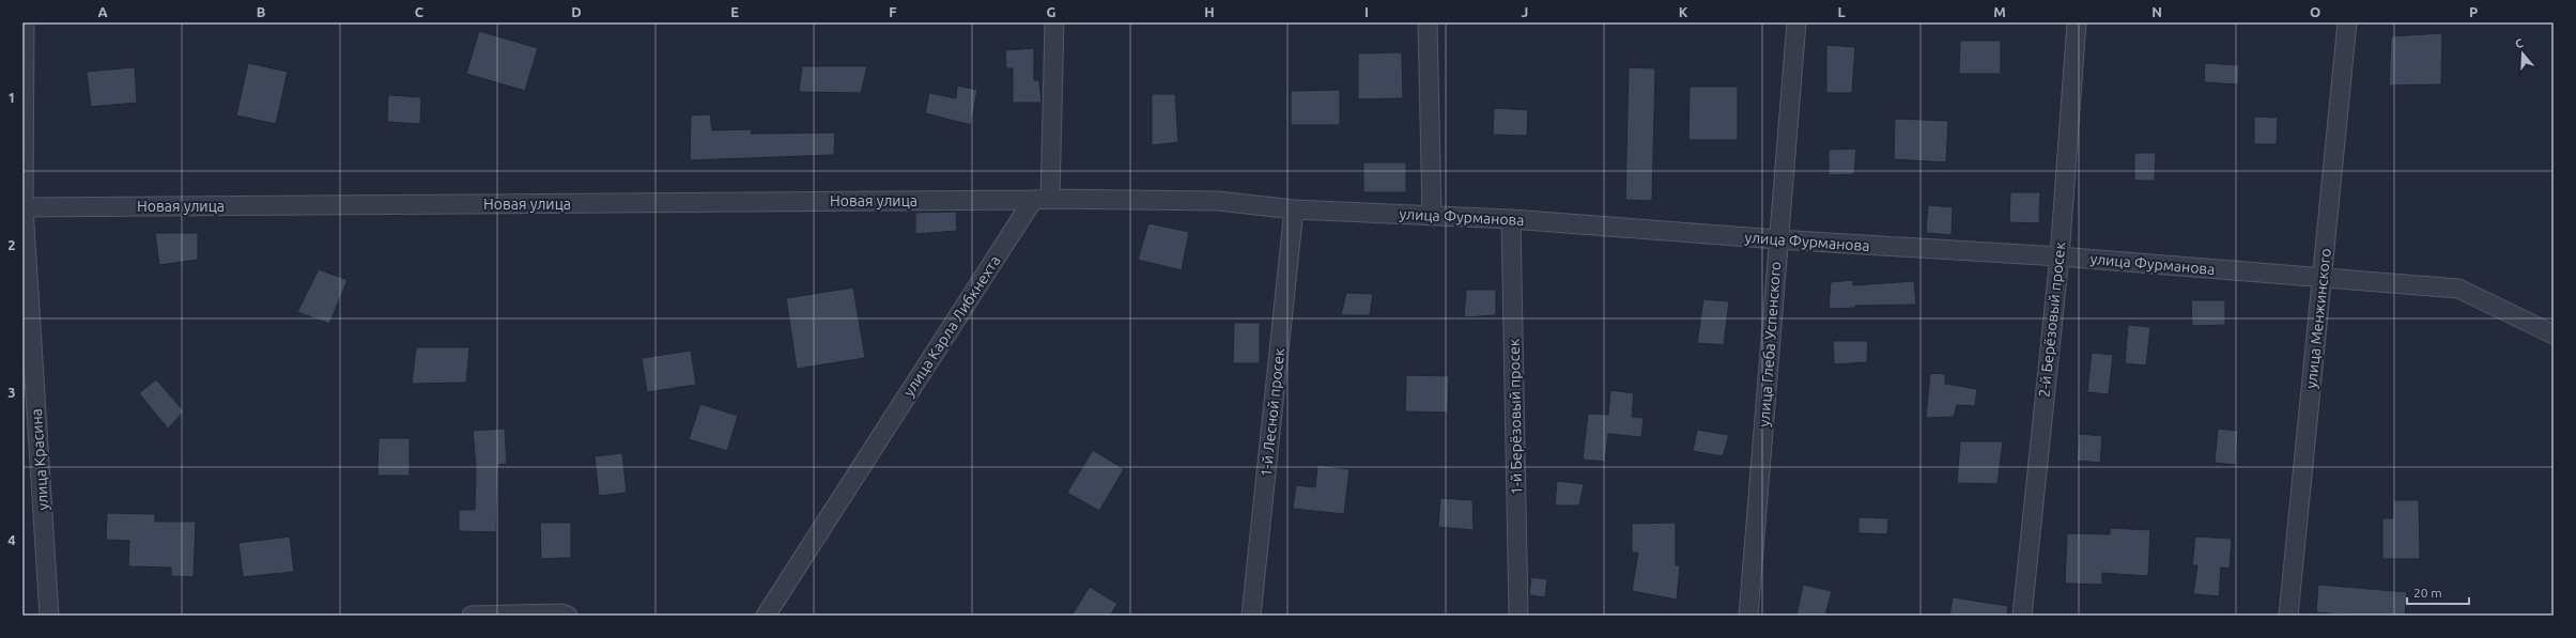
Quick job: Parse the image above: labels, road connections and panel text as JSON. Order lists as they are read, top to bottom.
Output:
{
  "streets": {
    "street": [
      "Новая улица",
      "улица Фурманова",
      "улица Менжинского",
      "2-й Берёзовый просек",
      "улица Карла Либкнехта",
      "улица Глеба Успенского",
      "1-й Лесной просек",
      "1-й Берёзовый просек",
      "улица Красина"
    ]
  },
  "crossings": [
    ["Новая улица", "улица Фурманова"],
    ["Новая улица", "улица Карла Либкнехта"],
    ["Новая улица", "улица Красина"],
    ["улица Фурманова", "улица Менжинского"],
    ["улица Фурманова", "2-й Берёзовый просек"],
    ["улица Фурманова", "улица Карла Либкнехта"],
    ["улица Фурманова", "улица Глеба Успенского"],
    ["улица Фурманова", "1-й Лесной просек"],
    ["улица Фурманова", "1-й Берёзовый просек"]
  ],
  "scale_bar": "20 m",
  "north": "top",
  "grid": {
    "columns": [
      "A",
      "B",
      "C",
      "D",
      "E",
      "F",
      "G",
      "H",
      "I",
      "J",
      "K",
      "L",
      "M",
      "N",
      "O",
      "P"
    ],
    "rows": [
      "1",
      "2",
      "3",
      "4"
    ]
  }
}
